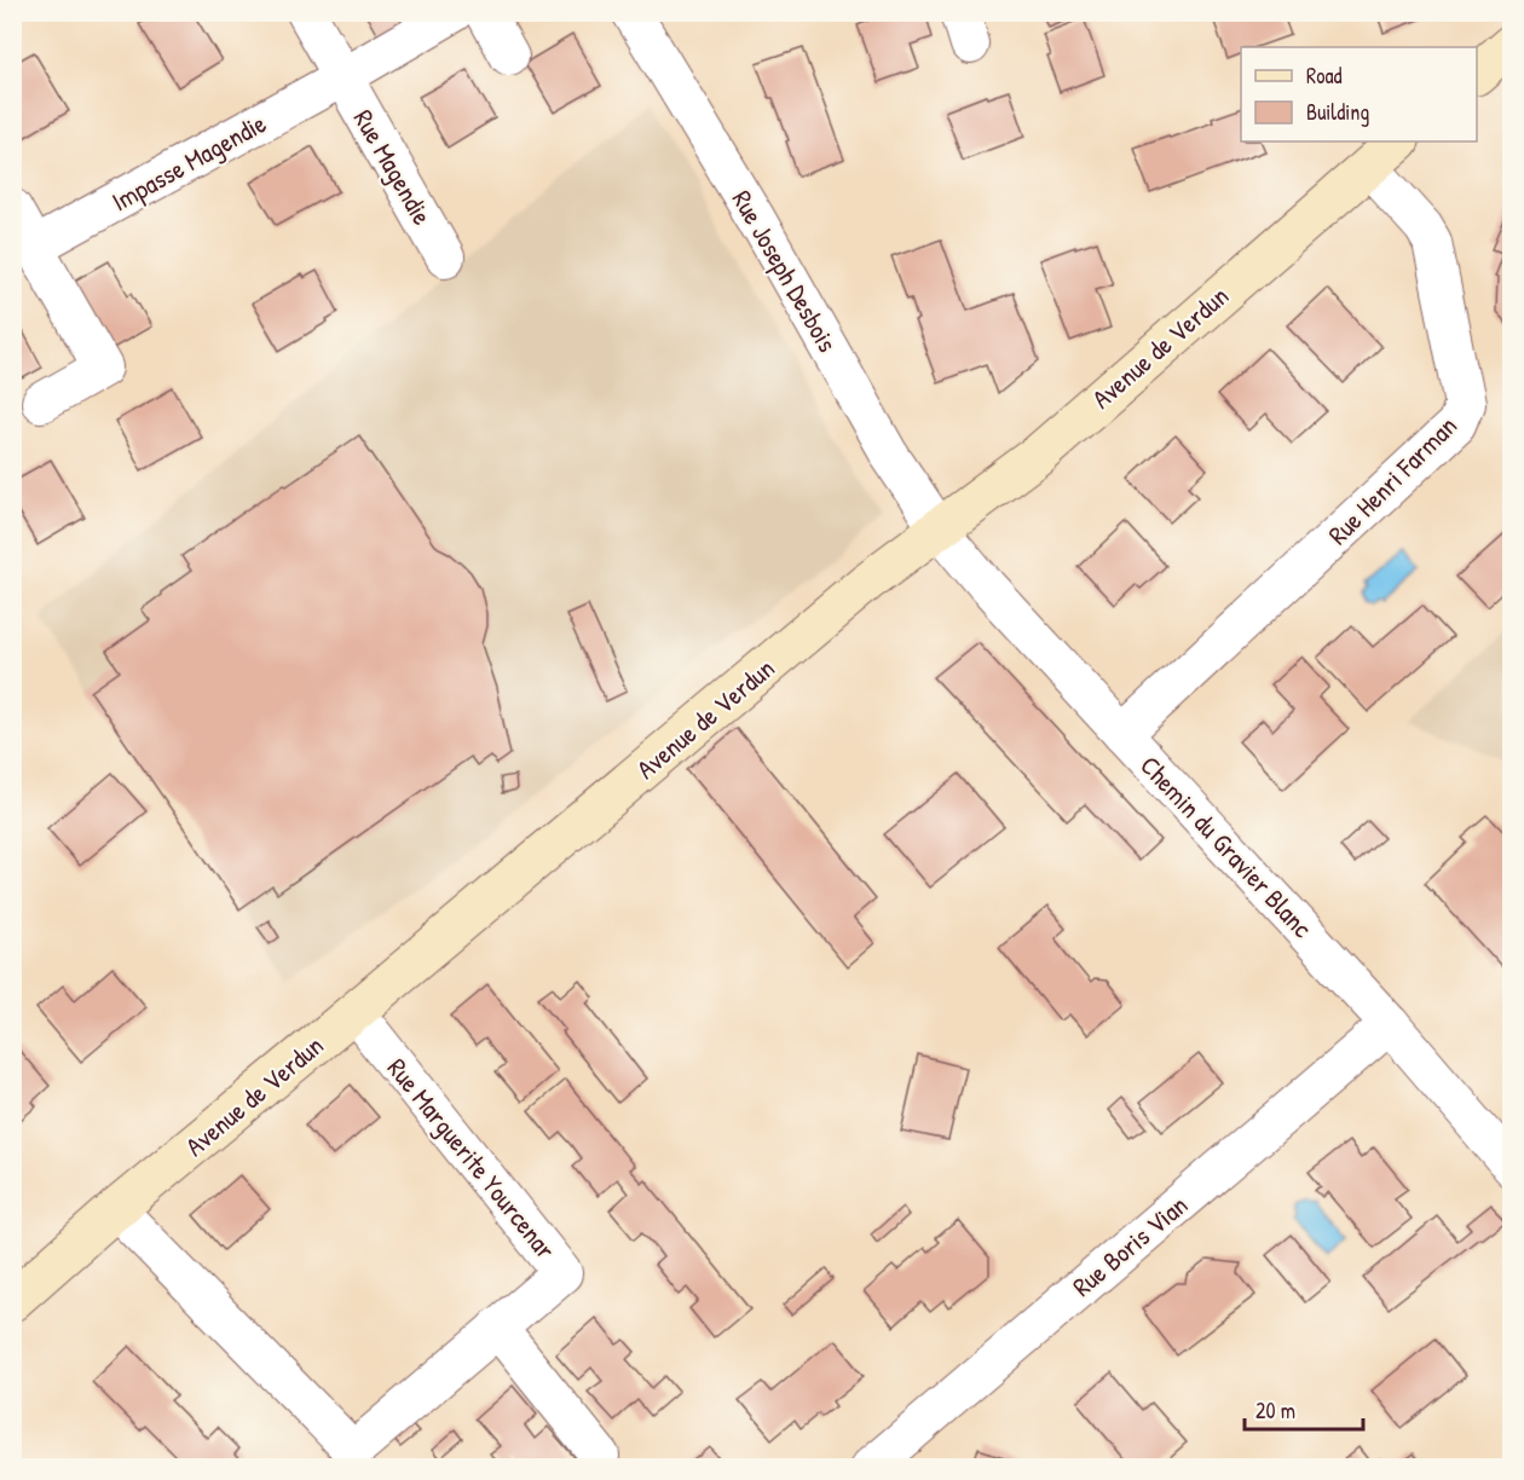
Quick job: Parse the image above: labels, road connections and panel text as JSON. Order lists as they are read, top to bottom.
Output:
{
  "streets": {
    "main road": ["Avenue de Verdun"],
    "street": [
      "Impasse Magendie",
      "Rue Magendie",
      "Rue Joseph Desbois",
      "Rue Henri Farman",
      "Chemin du Gravier Blanc",
      "Rue Marguerite Yourcenar",
      "Rue Boris Vian"
    ]
  },
  "crossings": [
    ["Impasse Magendie", "Rue Magendie"],
    ["Rue Joseph Desbois", "Avenue de Verdun"],
    ["Rue Joseph Desbois", "Chemin du Gravier Blanc"],
    ["Avenue de Verdun", "Rue Henri Farman"],
    ["Avenue de Verdun", "Chemin du Gravier Blanc"],
    ["Avenue de Verdun", "Rue Marguerite Yourcenar"],
    ["Rue Henri Farman", "Chemin du Gravier Blanc"],
    ["Chemin du Gravier Blanc", "Rue Boris Vian"]
  ],
  "legend": ["Road", "Building"],
  "scale_bar": "20 m"
}
